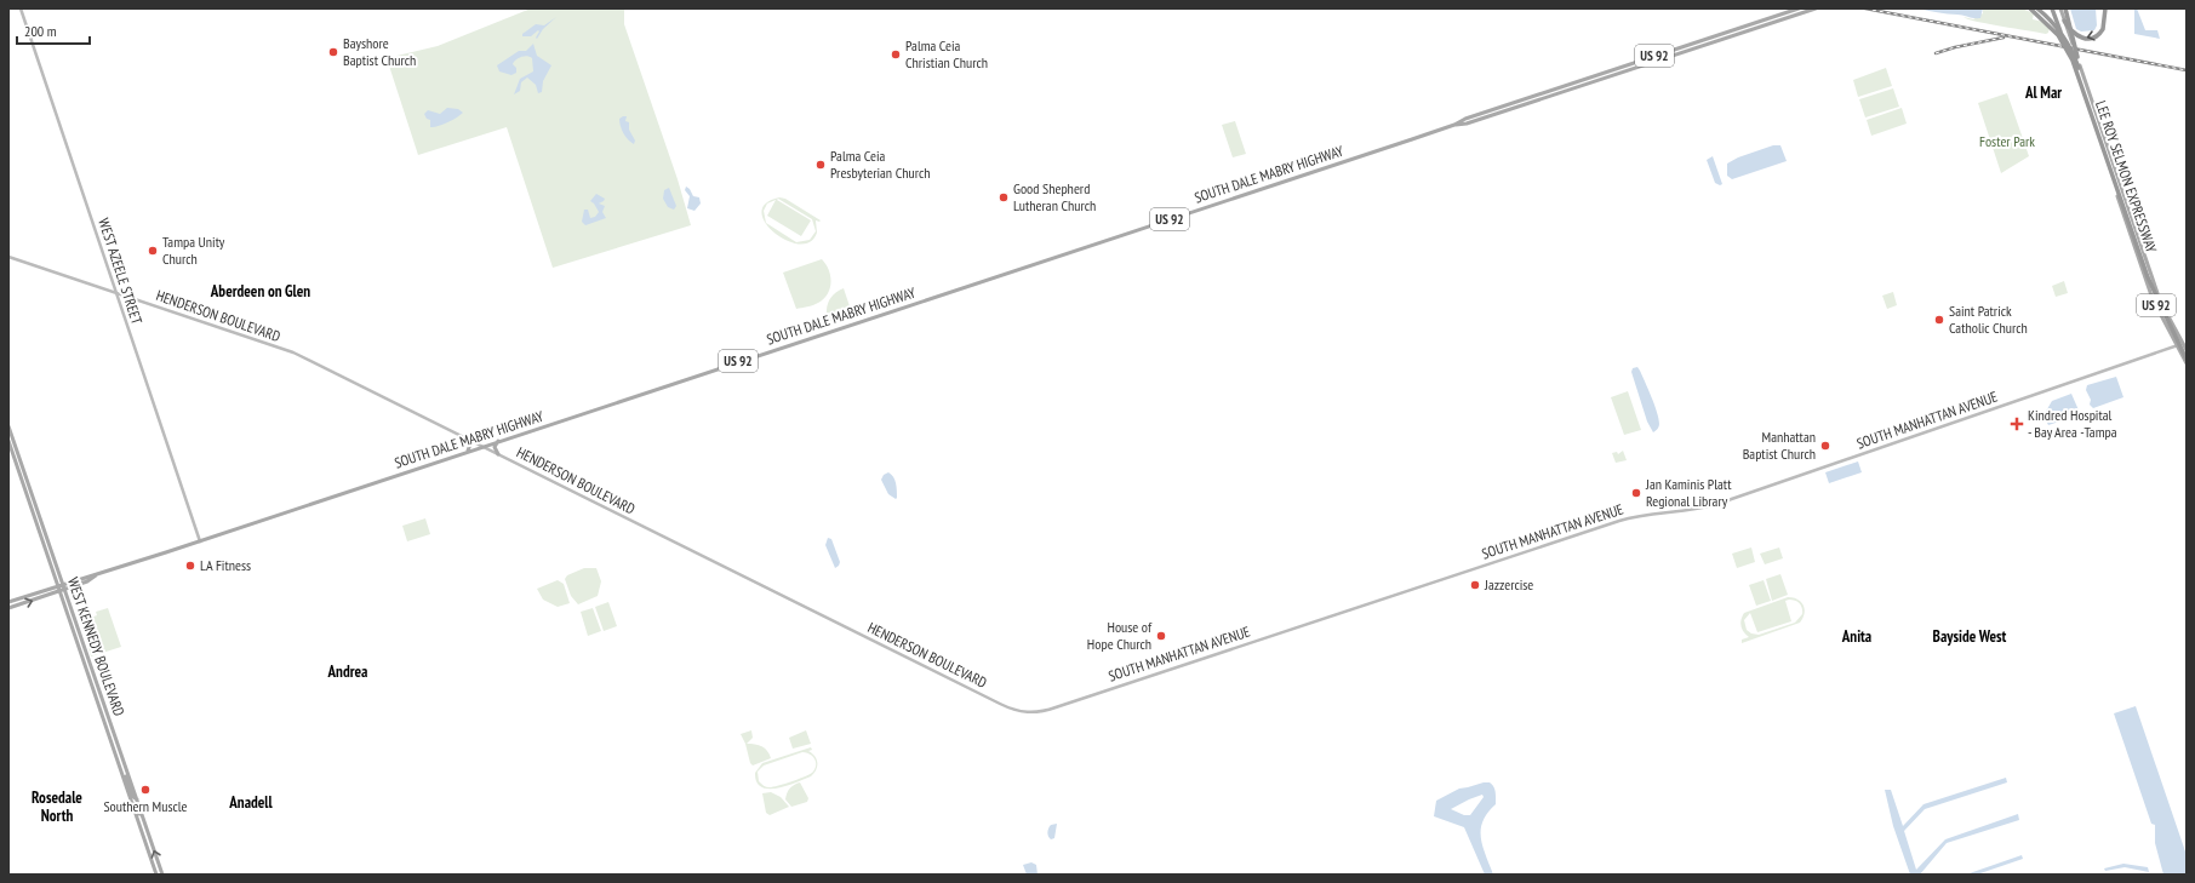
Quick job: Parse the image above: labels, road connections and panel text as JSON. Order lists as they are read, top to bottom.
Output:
{
  "streets": {
    "highway": ["LEE ROY SELMON EXPRESSWAY"],
    "main road": [
      "US 92",
      "SOUTH DALE MABRY HIGHWAY",
      "WEST AZEELE STREET",
      "HENDERSON BOULEVARD",
      "SOUTH MANHATTAN AVENUE",
      "WEST KENNEDY BOULEVARD"
    ]
  },
  "crossings": [
    ["US 92", "SOUTH DALE MABRY HIGHWAY"],
    ["US 92", "LEE ROY SELMON EXPRESSWAY"],
    ["US 92", "SOUTH MANHATTAN AVENUE"],
    ["US 92", "WEST KENNEDY BOULEVARD"],
    ["SOUTH DALE MABRY HIGHWAY", "WEST AZEELE STREET"],
    ["SOUTH DALE MABRY HIGHWAY", "HENDERSON BOULEVARD"],
    ["SOUTH DALE MABRY HIGHWAY", "WEST KENNEDY BOULEVARD"],
    ["WEST AZEELE STREET", "HENDERSON BOULEVARD"],
    ["HENDERSON BOULEVARD", "SOUTH MANHATTAN AVENUE"]
  ],
  "districts": [
    "Al Mar",
    "Aberdeen on Glen",
    "Anita",
    "Bayside West",
    "Andrea",
    "Rosedale North",
    "Anadell"
  ],
  "parks": ["Foster Park"],
  "places": {
    "other": [
      "Bayshore Baptist Church",
      "Palma Ceia Christian Church",
      "Palma Ceia Presbyterian Church",
      "Good Shepherd Lutheran Church",
      "Tampa Unity Church",
      "Saint Patrick Catholic Church",
      "Manhattan Baptist Church",
      "Jan Kaminis Platt Regional Library",
      "LA Fitness",
      "Jazzercise",
      "House of Hope Church",
      "Southern Muscle"
    ],
    "health": ["Kindred Hospital - Bay Area -Tampa"]
  },
  "scale_bar": "200 m"
}
